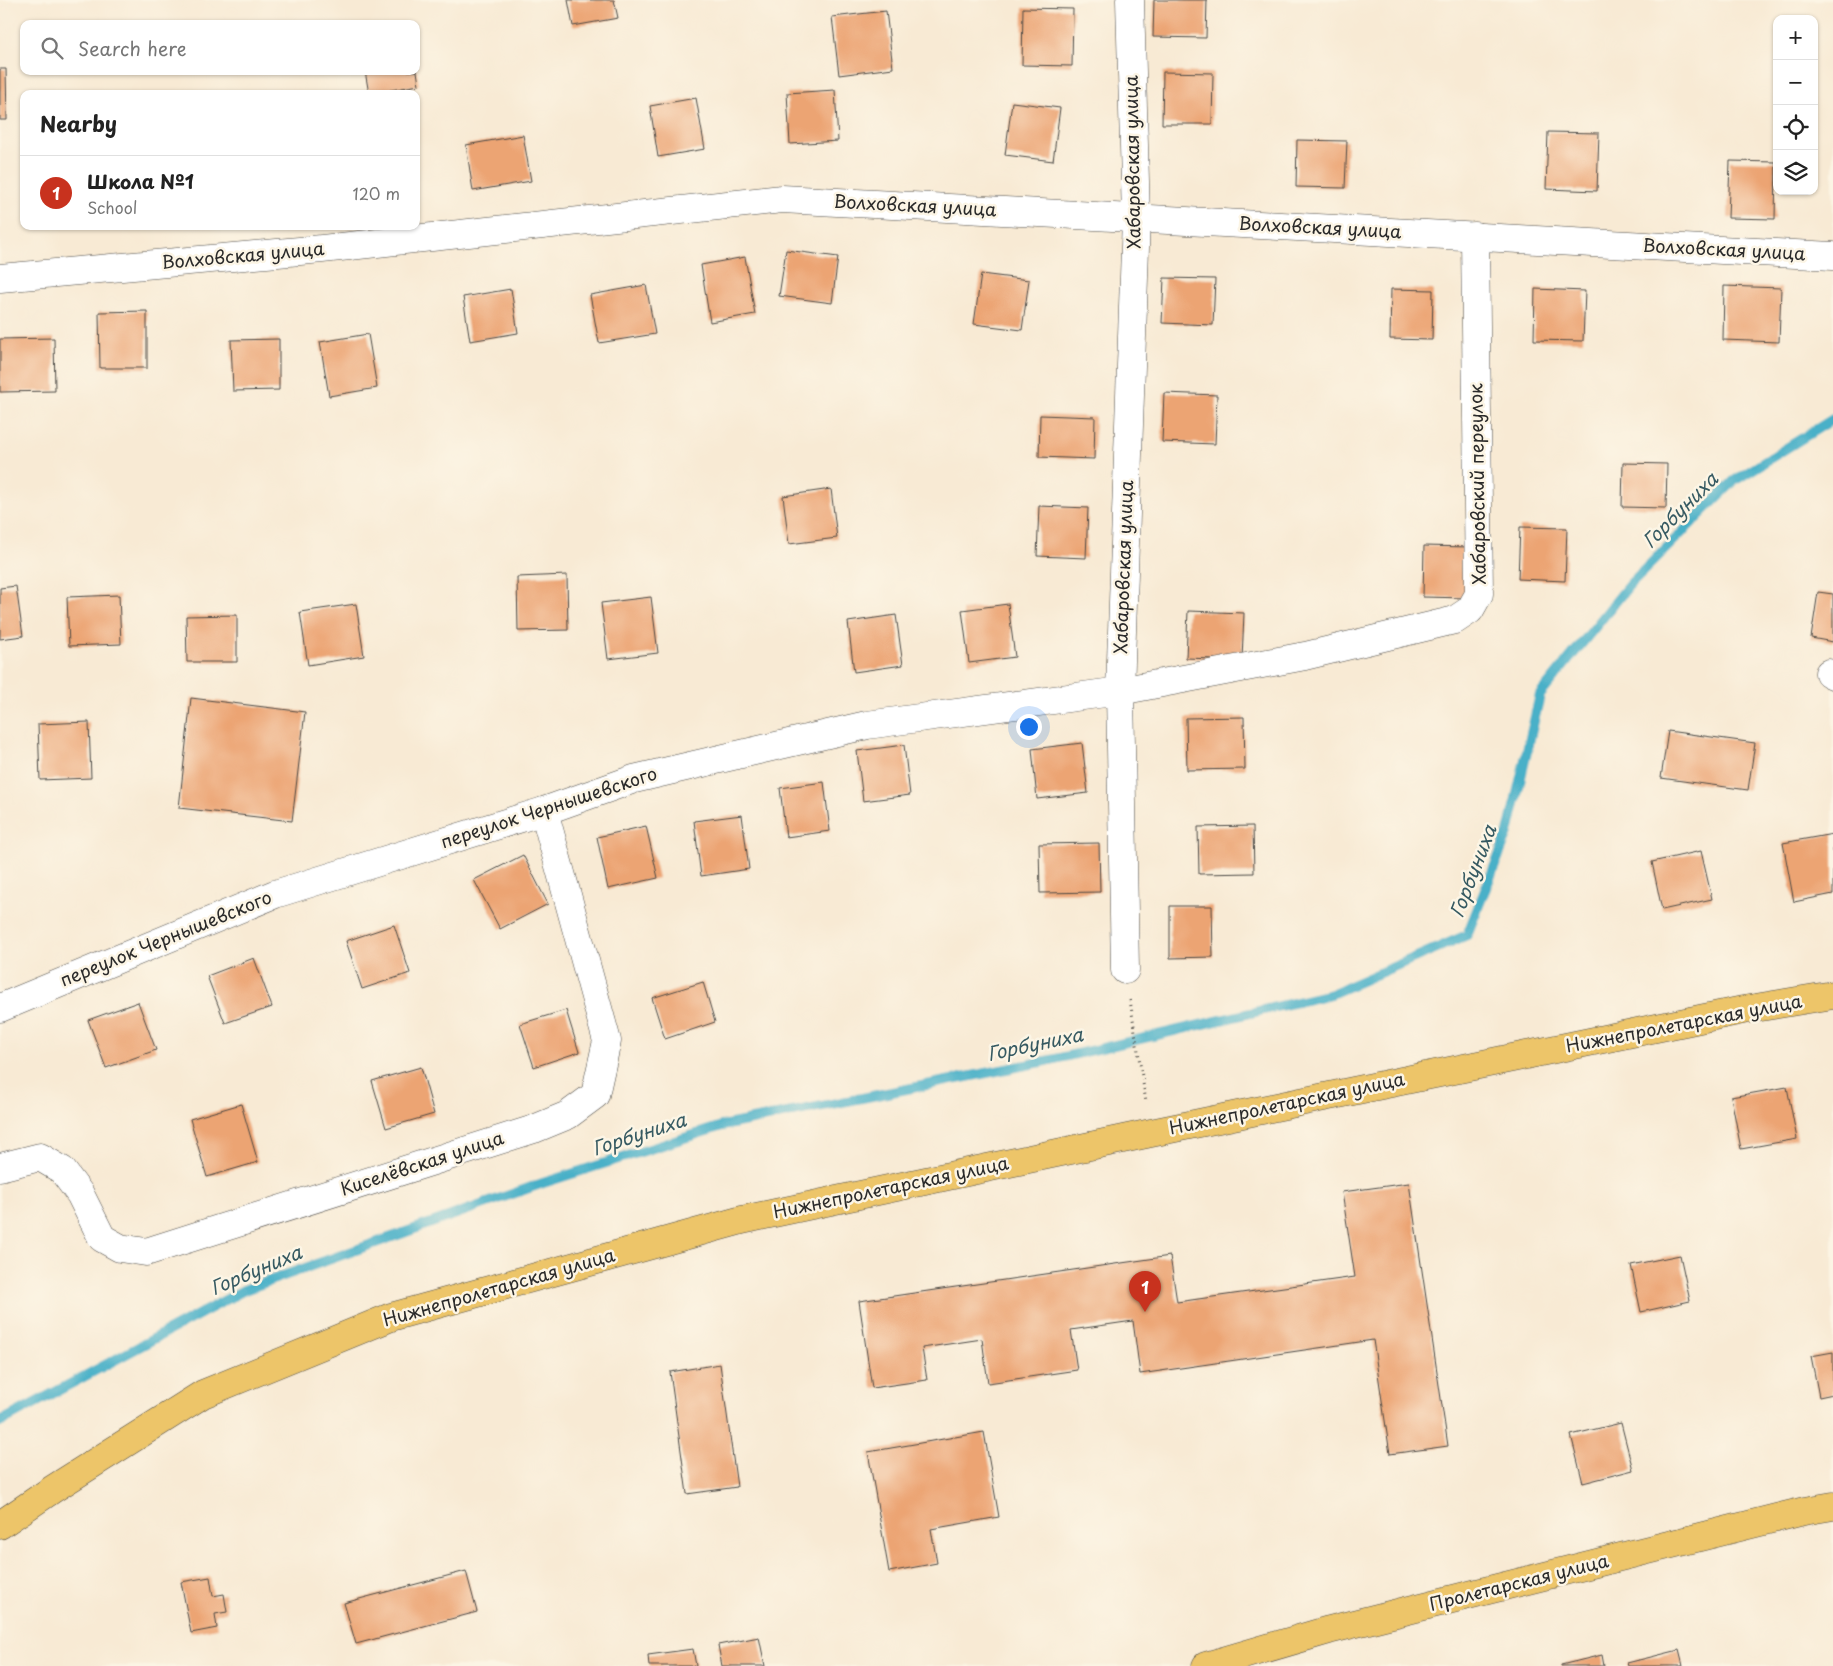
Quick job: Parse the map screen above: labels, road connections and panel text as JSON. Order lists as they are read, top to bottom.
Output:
{
  "streets": {
    "main road": ["Нижнепролетарская улица", "Пролетарская улица"],
    "street": [
      "Хабаровская улица",
      "Волховская улица",
      "Хабаровский переулок",
      "переулок Чернышевского",
      "Киселёвская улица"
    ]
  },
  "crossings": [
    ["Хабаровская улица", "Волховская улица"],
    ["Хабаровская улица", "Хабаровский переулок"],
    ["Хабаровская улица", "переулок Чернышевского"],
    ["Волховская улица", "Хабаровский переулок"],
    ["Хабаровский переулок", "переулок Чернышевского"],
    ["переулок Чернышевского", "Киселёвская улица"]
  ],
  "water": ["Горбуниха"],
  "page": {
    "map_buttons": ["+", "−"],
    "search": "Search here",
    "heading": "Nearby",
    "list": [
      {
        "mark": "1",
        "name": "Школа №1",
        "note": "School",
        "value": "120 m"
      }
    ],
    "pins": "1"
  }
}
